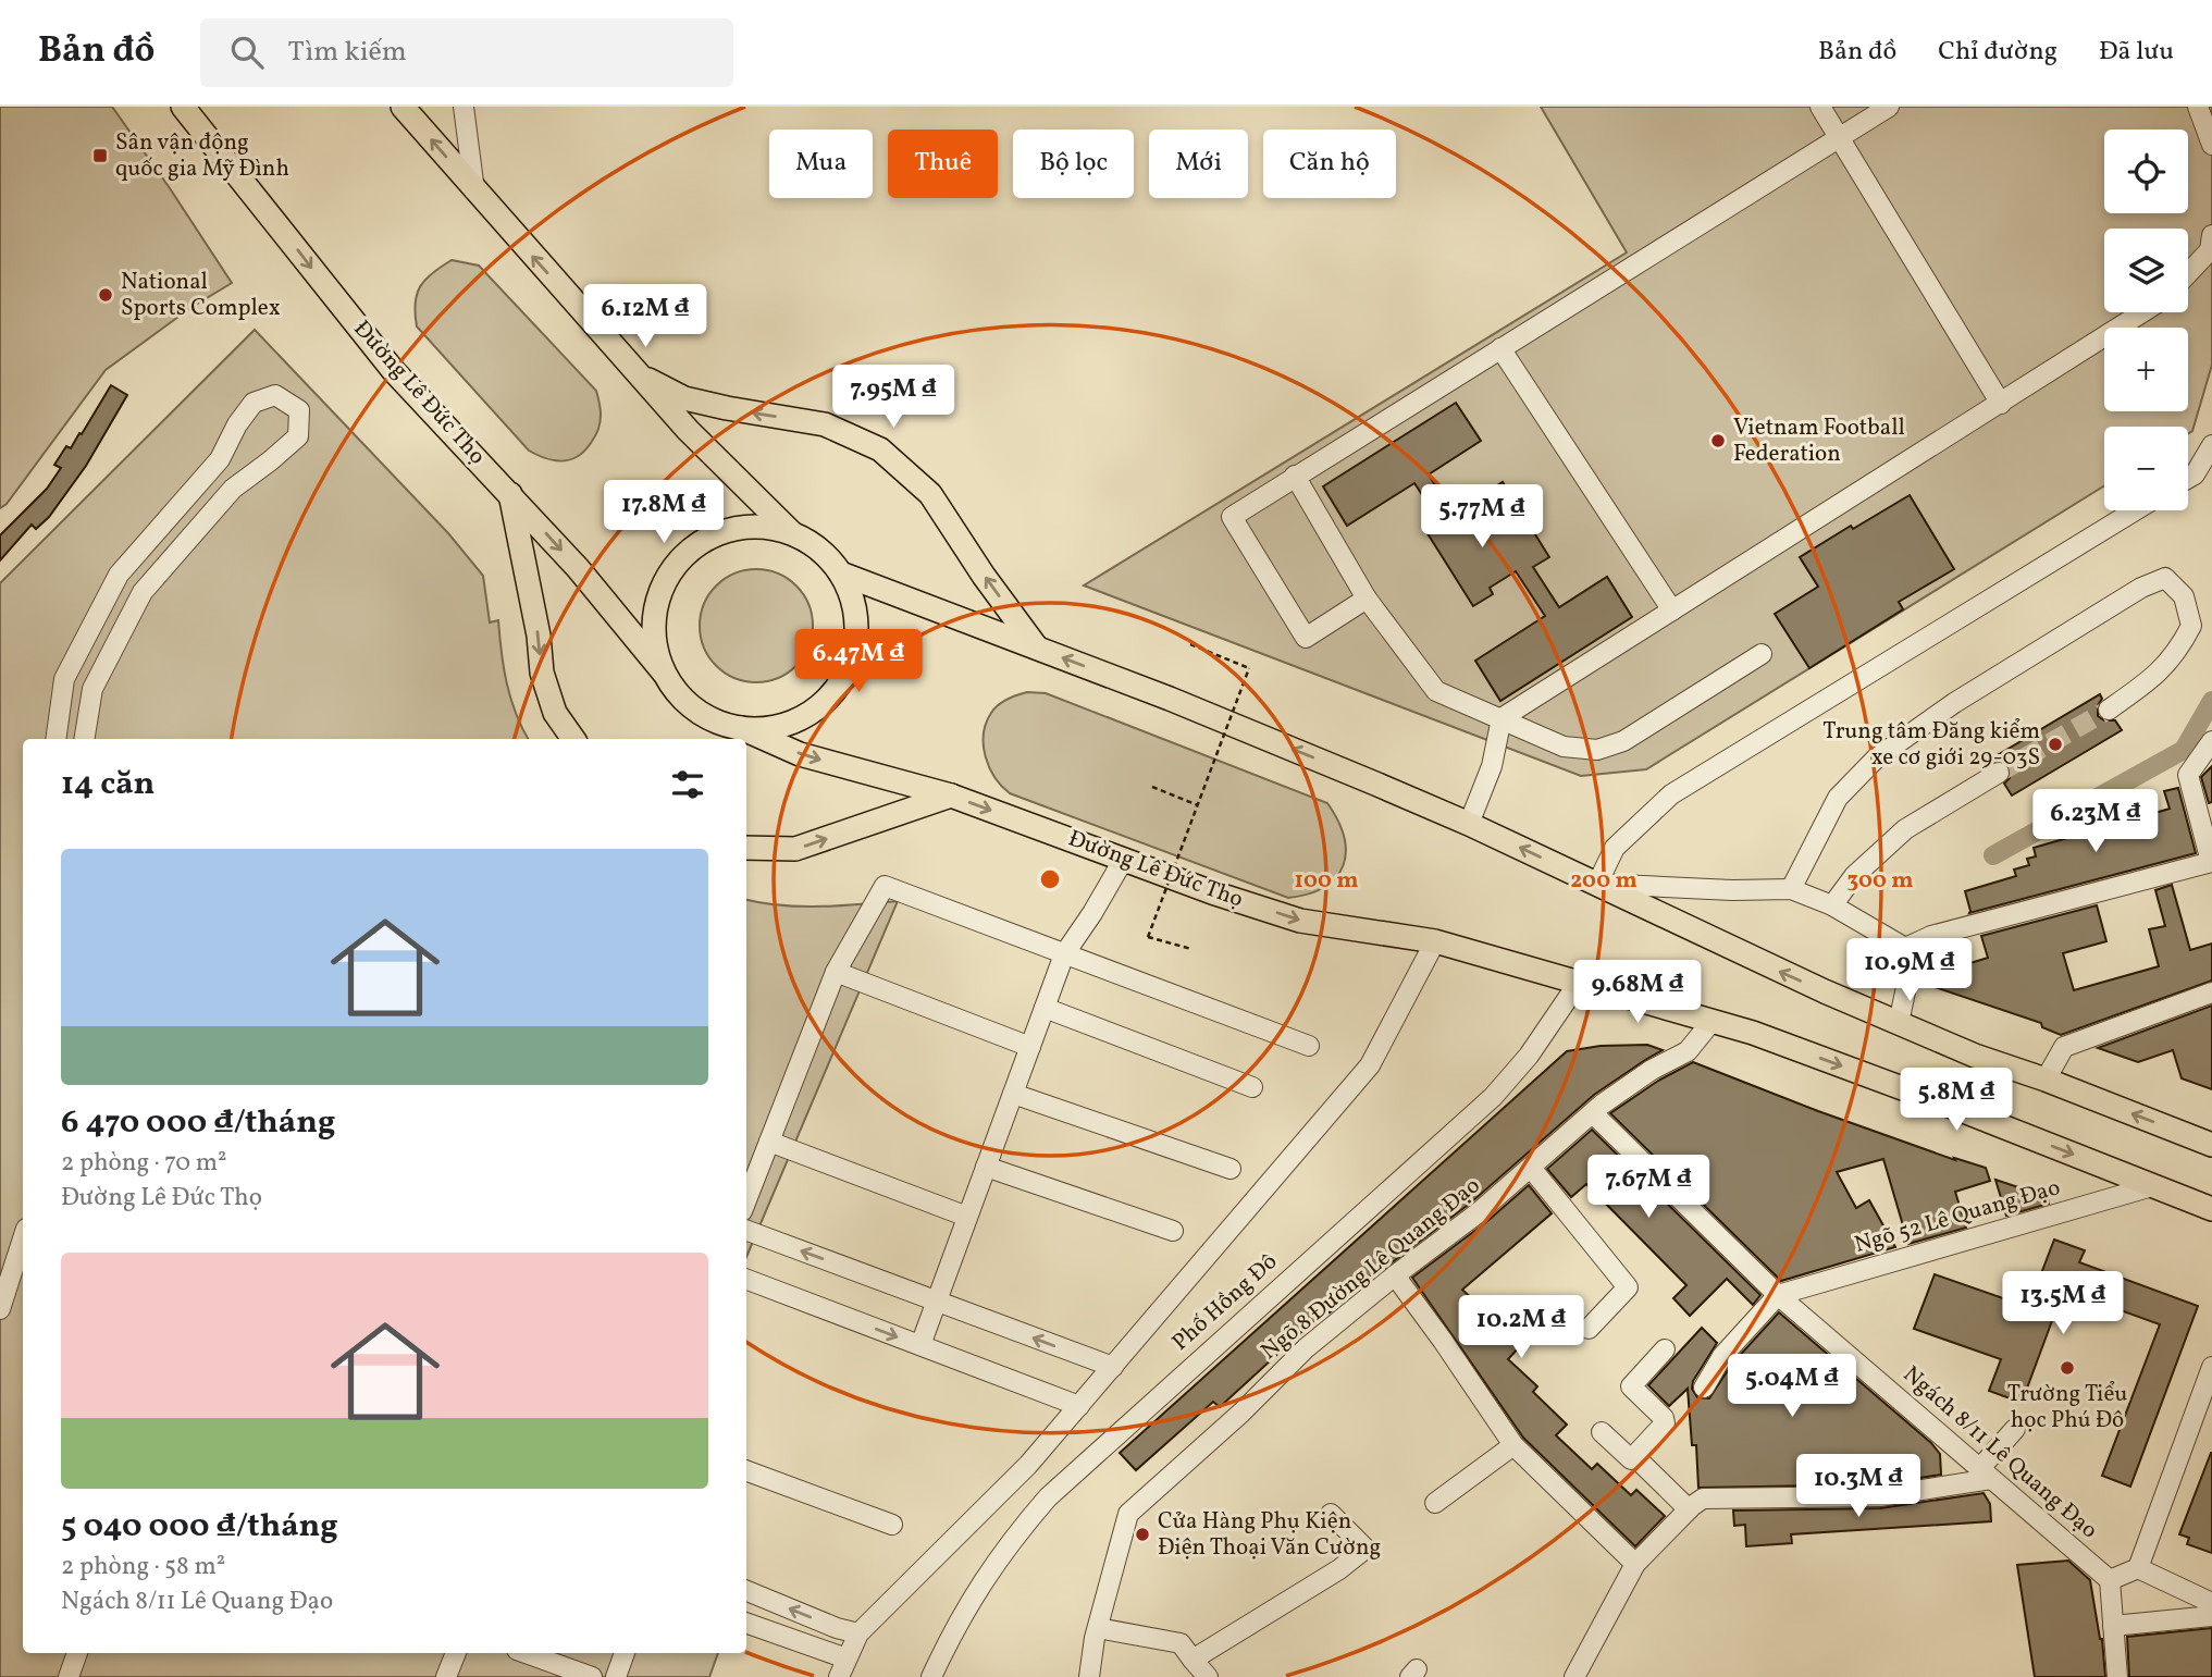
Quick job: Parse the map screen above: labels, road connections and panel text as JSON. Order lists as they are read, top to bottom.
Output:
{
  "streets": {
    "main road": ["Đường Lê Đức Thọ"],
    "street": [
      "Ngõ 52 Lê Quang Đạo",
      "Ngõ 8 Đường Lê Quang Đạo",
      "Phố Hồng Đô",
      "Ngách 8/11 Lê Quang Đạo"
    ]
  },
  "crossings": [
    ["Đường Lê Đức Thọ", "Ngõ 52 Lê Quang Đạo"],
    ["Đường Lê Đức Thọ", "Ngõ 8 Đường Lê Quang Đạo"],
    ["Đường Lê Đức Thọ", "Phố Hồng Đô"],
    ["Ngõ 52 Lê Quang Đạo", "Ngách 8/11 Lê Quang Đạo"],
    ["Ngõ 8 Đường Lê Quang Đạo", "Ngách 8/11 Lê Quang Đạo"]
  ],
  "places": {
    "transit": ["Sân vận động quốc gia Mỹ Đình"],
    "other": [
      "National Sports Complex",
      "Vietnam Football Federation",
      "Trung tâm Đăng kiểm xe cơ giới 29-03S",
      "Trường Tiểu học Phú Đô",
      "Cửa Hàng Phụ Kiện Điện Thoại Văn Cường"
    ]
  },
  "page": {
    "header": "Bản đồ",
    "search": "Tìm kiếm",
    "nav": ["Bản đồ", "Chỉ đường", "Đã lưu"],
    "map_buttons": ["+", "−"],
    "chip": [
      "Mua",
      "Thuê",
      "Bộ lọc",
      "Mới",
      "Căn hộ"
    ],
    "price": [
      "6.12M ₫",
      "7.95M ₫",
      "17.8M ₫",
      "5.77M ₫",
      "6.47M ₫",
      "6.23M ₫",
      "10.9M ₫",
      "9.68M ₫",
      "5.8M ₫",
      "7.67M ₫",
      "13.5M ₫",
      "10.2M ₫",
      "5.04M ₫",
      "10.3M ₫"
    ],
    "heading": "14 căn",
    "list": [
      {
        "name": "6 470 000 ₫/tháng",
        "note": "2 phòng · 70 m² · Đường Lê Đức Thọ"
      },
      {
        "name": "5 040 000 ₫/tháng",
        "note": "2 phòng · 58 m² · Ngách 8/11 Lê Quang Đạo"
      }
    ]
  },
  "rings": ["100 m", "200 m", "300 m"]
}
